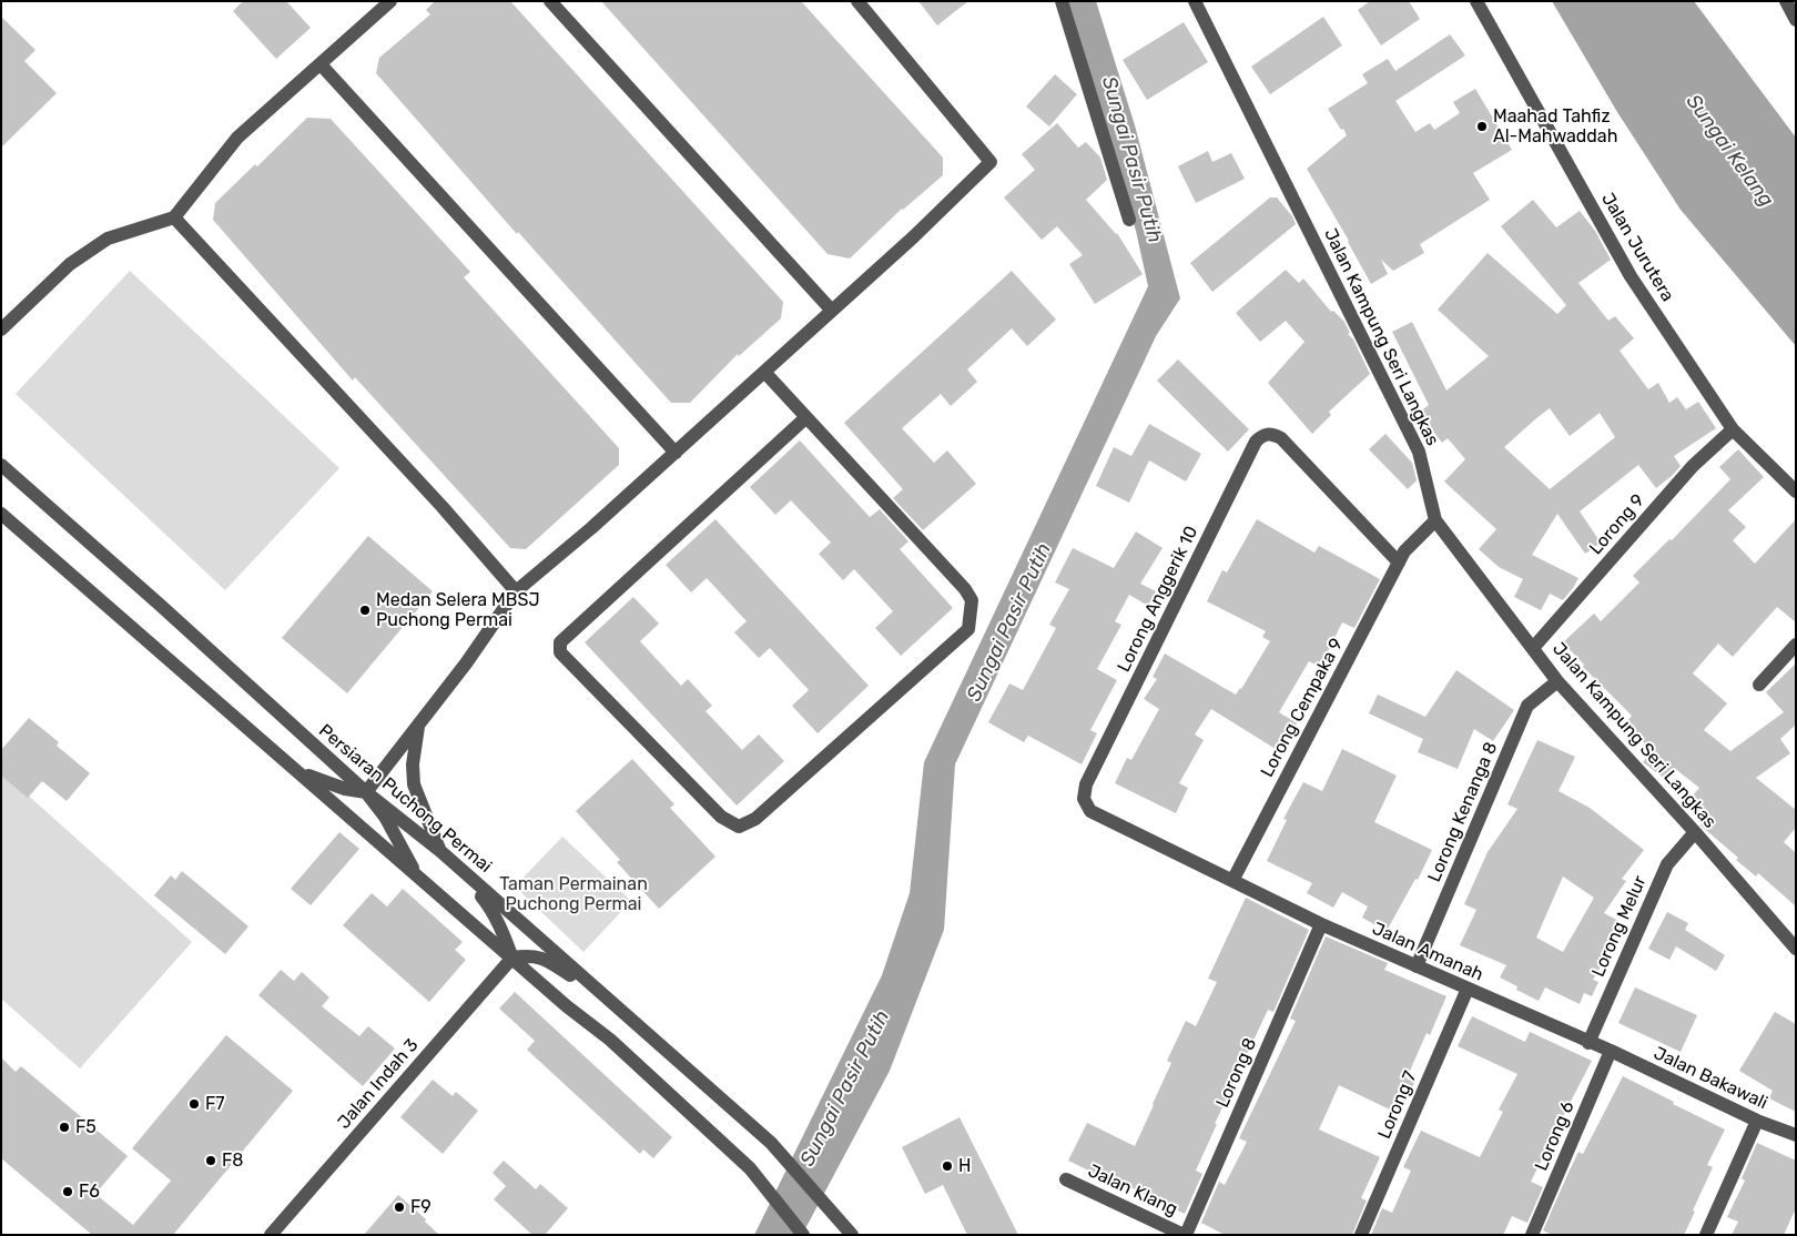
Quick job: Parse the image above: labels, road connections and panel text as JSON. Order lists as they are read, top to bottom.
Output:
{
  "streets": {
    "street": [
      "Jalan Jurutera",
      "Jalan Kampung Seri Langkas",
      "Lorong 9",
      "Lorong Anggerik 10",
      "Lorong Cempaka 9",
      "Persiaran Puchong Permai",
      "Lorong Kenanga 8",
      "Lorong Melur",
      "Jalan Amanah",
      "Lorong 8",
      "Jalan Bakawali",
      "Jalan Indah 3",
      "Lorong 7",
      "Lorong 6",
      "Jalan Klang"
    ]
  },
  "crossings": [
    ["Jalan Jurutera", "Lorong 9"],
    ["Jalan Kampung Seri Langkas", "Lorong 9"],
    ["Jalan Kampung Seri Langkas", "Lorong Cempaka 9"],
    ["Jalan Kampung Seri Langkas", "Lorong Kenanga 8"],
    ["Jalan Kampung Seri Langkas", "Lorong Melur"],
    ["Lorong Anggerik 10", "Lorong Cempaka 9"],
    ["Lorong Anggerik 10", "Jalan Amanah"],
    ["Lorong Cempaka 9", "Jalan Amanah"],
    ["Lorong Kenanga 8", "Jalan Amanah"],
    ["Lorong Melur", "Jalan Amanah"],
    ["Jalan Amanah", "Lorong 8"],
    ["Jalan Amanah", "Jalan Bakawali"],
    ["Jalan Amanah", "Lorong 7"],
    ["Jalan Amanah", "Lorong 6"],
    ["Lorong 8", "Jalan Klang"],
    ["Jalan Bakawali", "Lorong 6"]
  ],
  "water": ["Sungai Kelang", "Sungai Pasir Putih"],
  "parks": ["Taman Permainan Puchong Permai"],
  "places": [
    "Maahad Tahfiz Al-Mahwaddah",
    "Medan Selera MBSJ Puchong Permai",
    "F7",
    "F5",
    "F8",
    "H",
    "F6",
    "F9"
  ]
}
